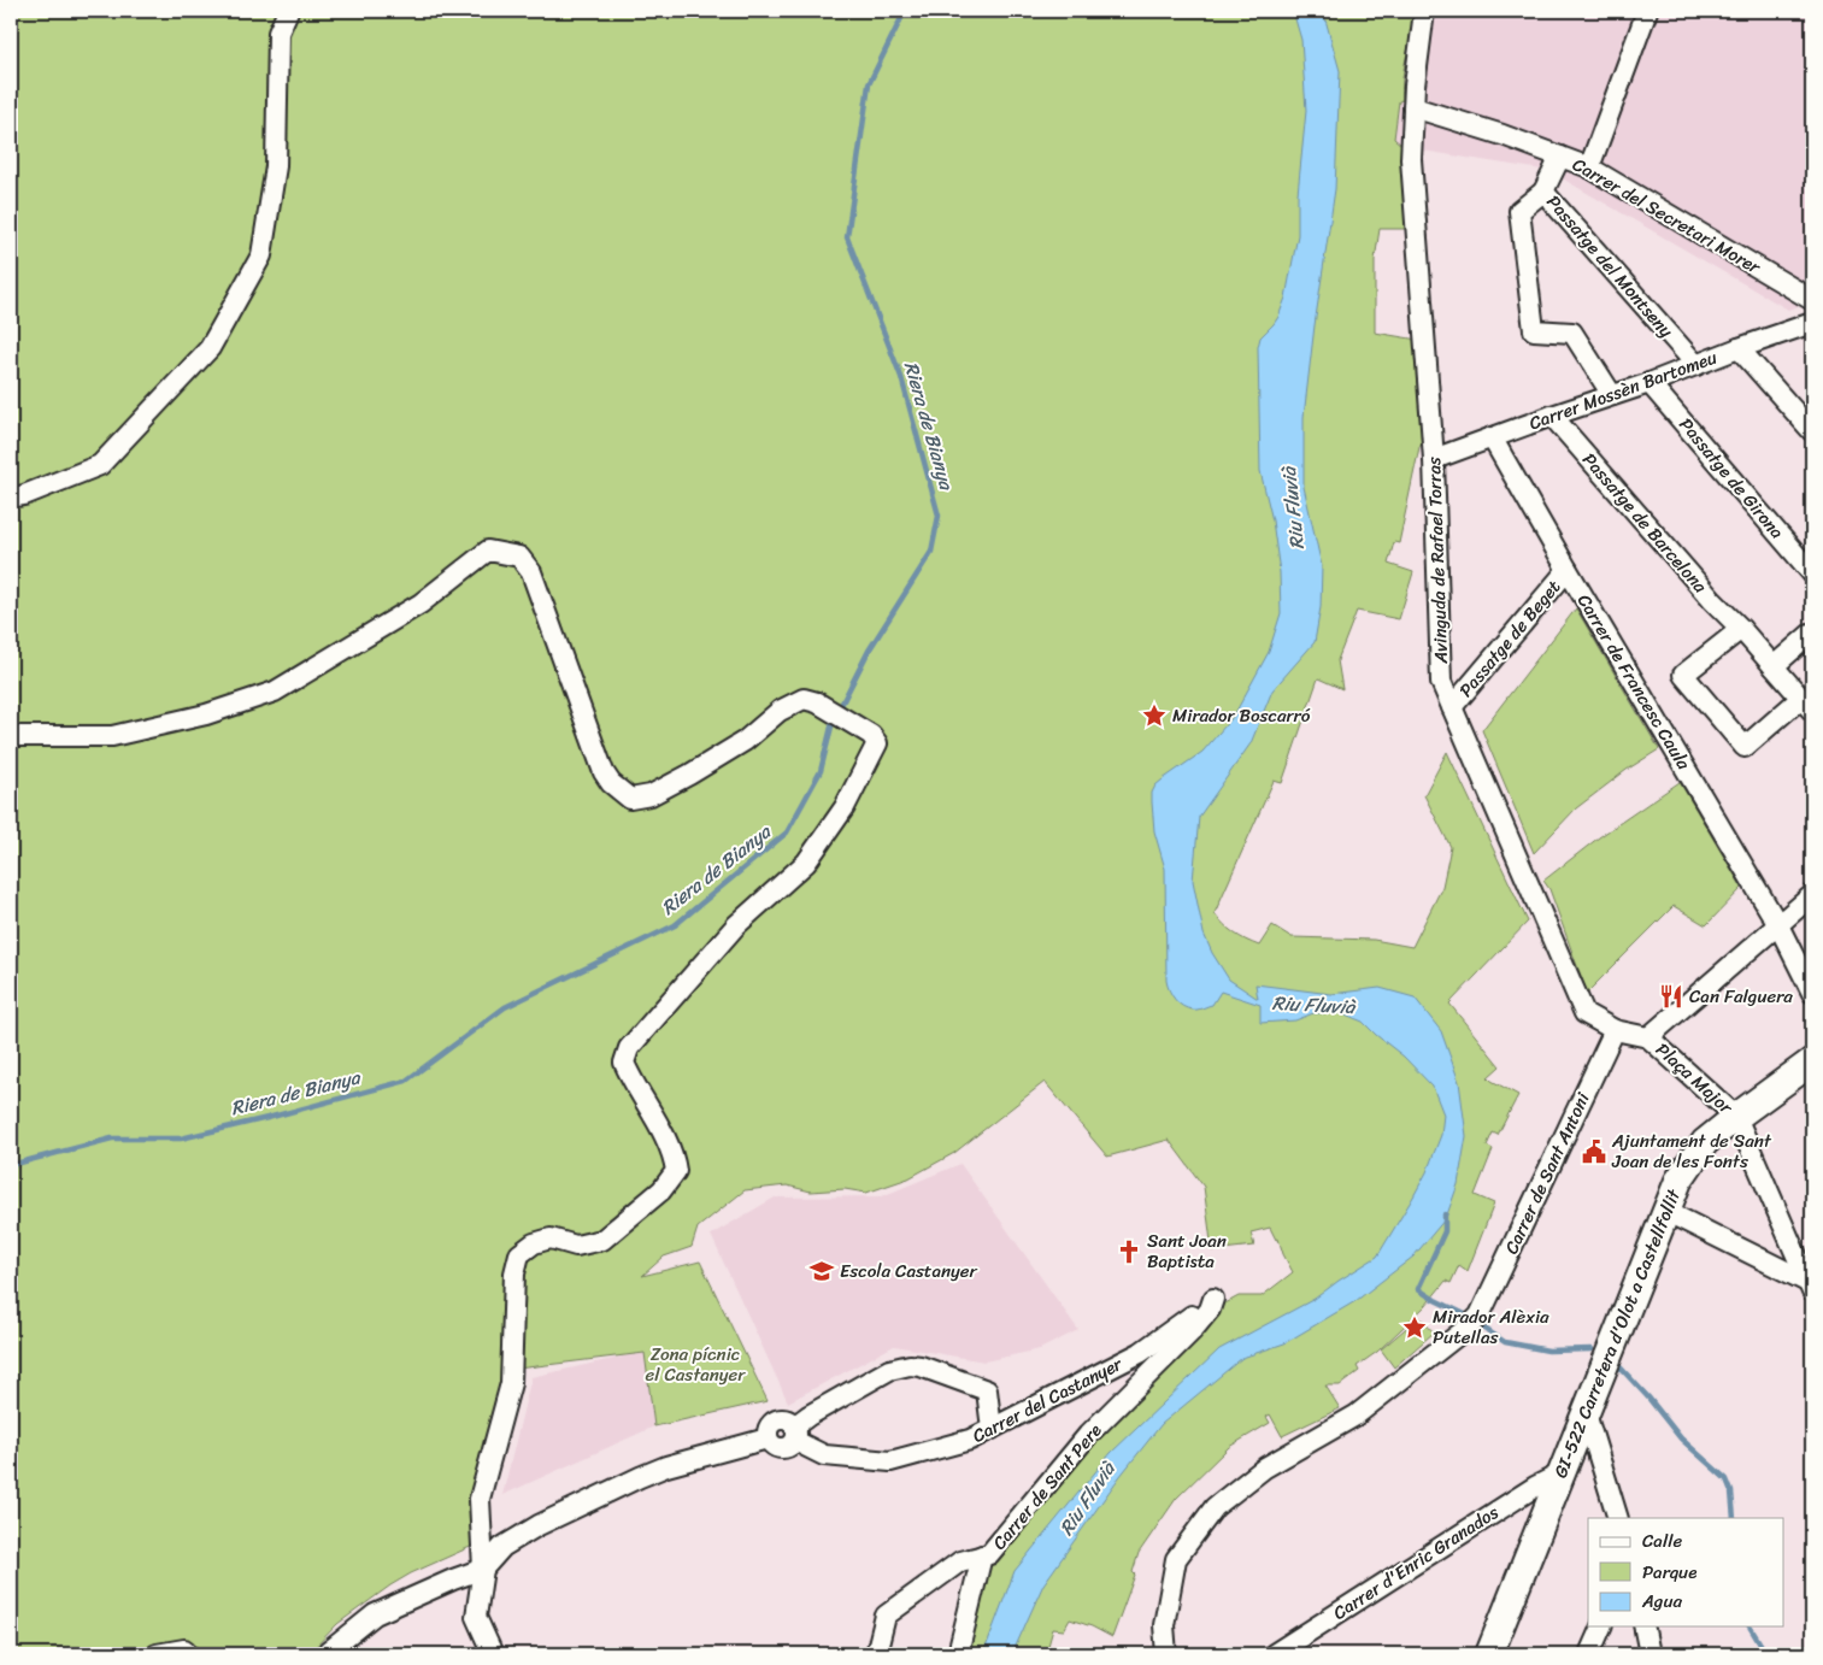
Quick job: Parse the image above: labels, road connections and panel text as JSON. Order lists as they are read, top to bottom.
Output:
{
  "streets": {
    "street": [
      "Carrer del Secretari Morer",
      "Passatge del Montseny",
      "Carrer Mossèn Bartomeu",
      "Passatge de Girona",
      "Passatge de Barcelona",
      "Avinguda de Rafael Torras",
      "Passatge de Beget",
      "Carrer de Francesc Caula",
      "Plaça Major",
      "Carrer de Sant Antoni",
      "GI-522 Carretera d'Olot a Castellfollit",
      "Carrer del Castanyer",
      "Carrer de Sant Pere",
      "Carrer d'Enric Granados"
    ]
  },
  "crossings": [
    ["Carrer del Secretari Morer", "Avinguda de Rafael Torras"],
    ["Passatge del Montseny", "Carrer Mossèn Bartomeu"],
    ["Carrer Mossèn Bartomeu", "Passatge de Girona"],
    ["Carrer Mossèn Bartomeu", "Passatge de Barcelona"],
    ["Carrer Mossèn Bartomeu", "Avinguda de Rafael Torras"],
    ["Carrer Mossèn Bartomeu", "Carrer de Francesc Caula"],
    ["Avinguda de Rafael Torras", "Passatge de Beget"],
    ["Avinguda de Rafael Torras", "Plaça Major"],
    ["Avinguda de Rafael Torras", "Carrer de Sant Antoni"],
    ["Passatge de Beget", "Carrer de Francesc Caula"],
    ["Carrer de Francesc Caula", "Plaça Major"],
    ["Plaça Major", "GI-522 Carretera d'Olot a Castellfollit"],
    ["GI-522 Carretera d'Olot a Castellfollit", "Carrer d'Enric Granados"],
    ["Carrer del Castanyer", "Carrer de Sant Pere"]
  ],
  "water": ["Riera de Bianya", "Riu Fluvià"],
  "parks": ["Zona pícnic el Castanyer"],
  "places": {
    "place": ["Mirador Boscarró", "Mirador Alèxia Putellas"],
    "restaurant": ["Can Falguera"],
    "public building": ["Ajuntament de Sant Joan de les Fonts"],
    "church": ["Sant Joan Baptista"],
    "school or university": ["Escola Castanyer"]
  },
  "legend": ["Calle", "Parque", "Agua"]
}
